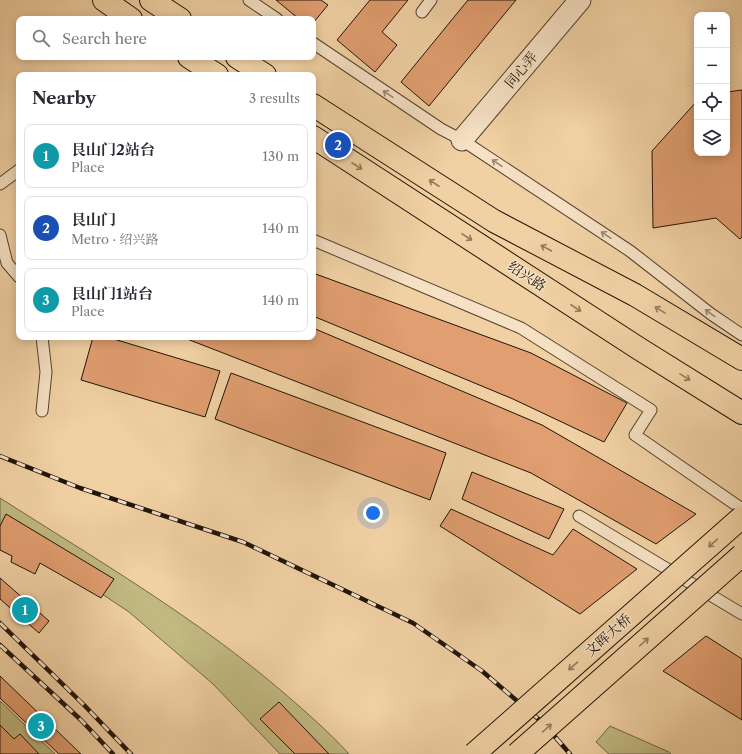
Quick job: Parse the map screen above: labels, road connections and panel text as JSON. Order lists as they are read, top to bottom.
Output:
{
  "streets": {
    "main road": ["绍兴路", "文晖大桥"],
    "street": ["同心弄"]
  },
  "page": {
    "map_buttons": ["+", "−"],
    "search": "Search here",
    "heading": ["Nearby", "3 results"],
    "list": [
      {
        "mark": "1",
        "name": "艮山门2站台",
        "note": "Place",
        "value": "130 m"
      },
      {
        "mark": "2",
        "name": "艮山门",
        "note": "Metro · 绍兴路",
        "value": "140 m"
      },
      {
        "mark": "3",
        "name": "艮山门1站台",
        "note": "Place",
        "value": "140 m"
      }
    ],
    "pins": ["2", "1", "3"]
  }
}
